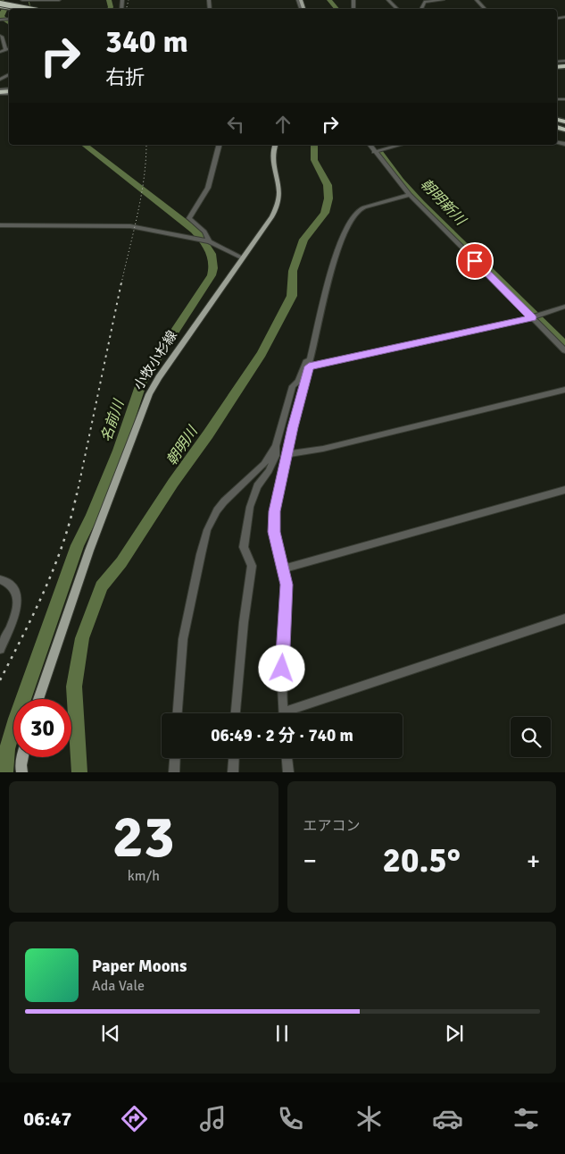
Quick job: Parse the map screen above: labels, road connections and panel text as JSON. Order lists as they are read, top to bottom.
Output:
{
  "streets": {
    "main road": ["小牧小杉線"]
  },
  "water": ["朝明新川", "名前川", "朝明川"],
  "page": {
    "turn": ["340 m", "右折"],
    "limit": "30",
    "trip": "06:49 · 2 分 · 740 m",
    "tile": [
      ["23", "km/h"],
      "エアコン"
    ],
    "heat": ["−", "20.5°", "+"],
    "song": ["Paper Moons", "Ada Vale"],
    "tabs": "06:47"
  }
}
